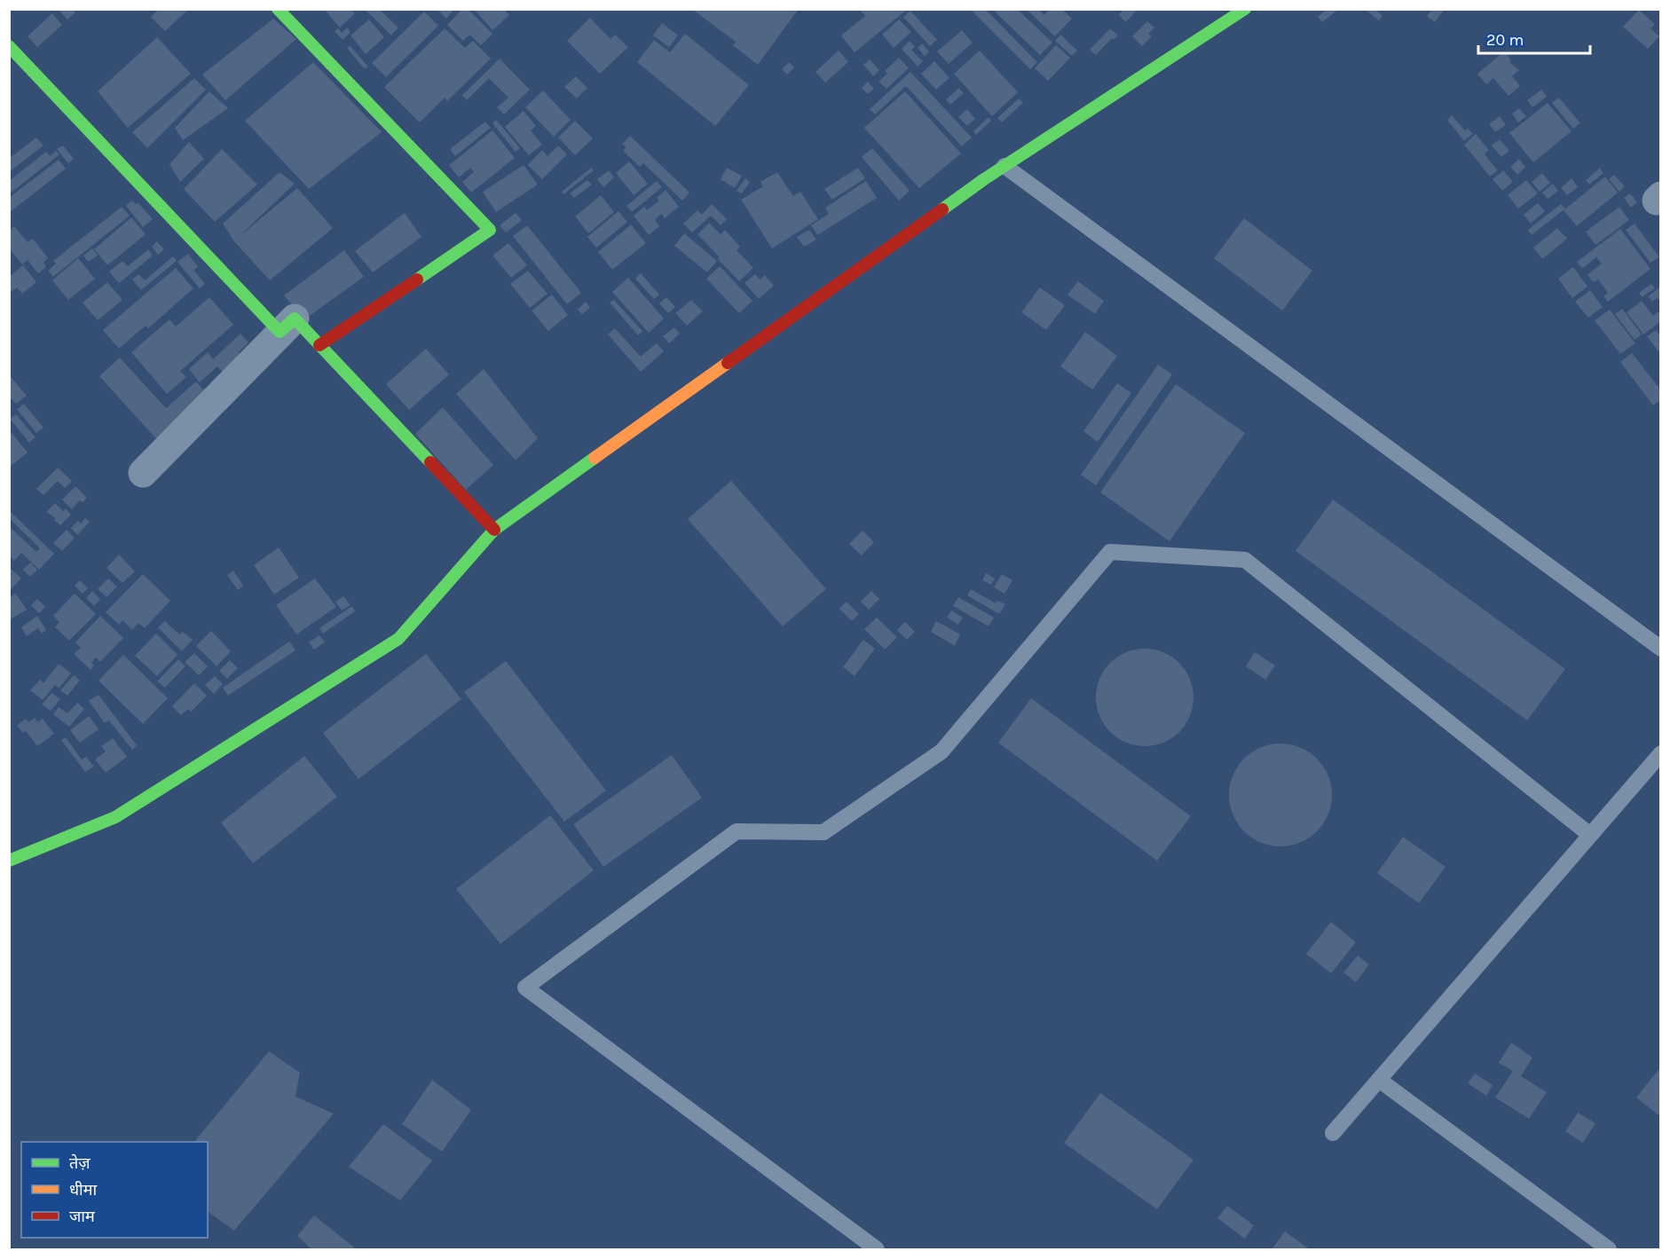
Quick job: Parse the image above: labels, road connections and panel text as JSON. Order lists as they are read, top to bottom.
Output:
{
  "legend": ["तेज़", "धीमा", "जाम"],
  "scale_bar": "20 m"
}
